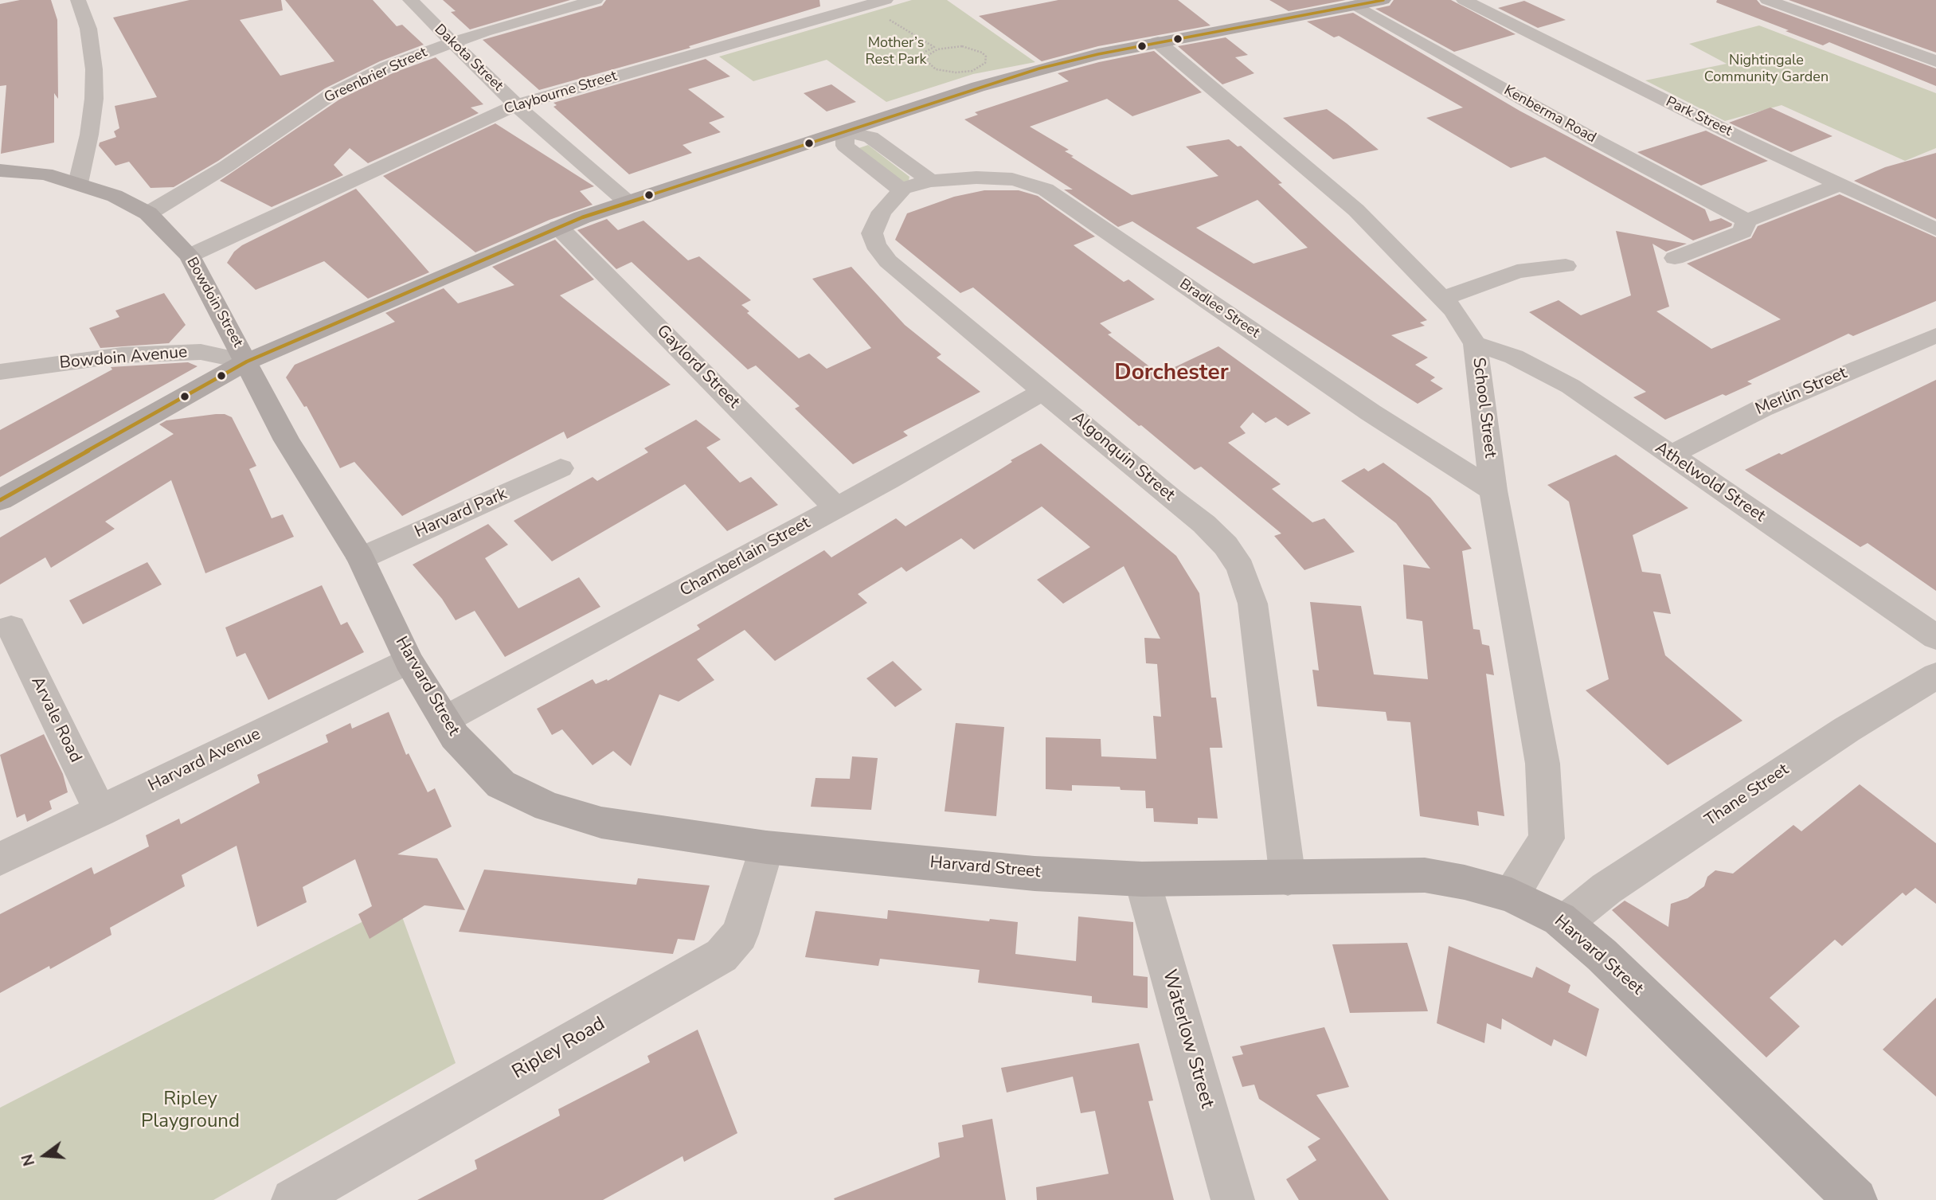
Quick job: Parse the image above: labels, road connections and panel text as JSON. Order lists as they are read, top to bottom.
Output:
{
  "streets": {
    "main road": ["Bowdoin Street", "Harvard Street"],
    "street": [
      "Dakota Street",
      "Greenbrier Street",
      "Claybourne Street",
      "Kenberma Road",
      "Park Street",
      "Bradlee Street",
      "Bowdoin Avenue",
      "Gaylord Street",
      "Merlin Street",
      "School Street",
      "Algonquin Street",
      "Athelwold Street",
      "Harvard Park",
      "Chamberlain Street",
      "Arvale Road",
      "Harvard Avenue",
      "Thane Street",
      "Waterlow Street",
      "Ripley Road"
    ]
  },
  "crossings": [
    ["Dakota Street", "Greenbrier Street"],
    ["Dakota Street", "Claybourne Street"],
    ["Greenbrier Street", "Bowdoin Street"],
    ["Claybourne Street", "Bowdoin Street"],
    ["Bowdoin Street", "Bowdoin Avenue"],
    ["Bowdoin Street", "Harvard Street"],
    ["Bradlee Street", "School Street"],
    ["Bradlee Street", "Algonquin Street"],
    ["Bowdoin Avenue", "Harvard Street"],
    ["Gaylord Street", "Chamberlain Street"],
    ["Merlin Street", "Athelwold Street"],
    ["School Street", "Athelwold Street"],
    ["School Street", "Harvard Street"],
    ["Algonquin Street", "Chamberlain Street"],
    ["Algonquin Street", "Harvard Street"],
    ["Harvard Park", "Harvard Street"],
    ["Chamberlain Street", "Harvard Street"],
    ["Harvard Street", "Harvard Avenue"],
    ["Harvard Street", "Thane Street"],
    ["Harvard Street", "Waterlow Street"],
    ["Harvard Street", "Ripley Road"],
    ["Arvale Road", "Harvard Avenue"]
  ],
  "districts": ["Dorchester"],
  "parks": ["Mother’s Rest Park", "Nightingale Community Garden", "Ripley Playground"],
  "north": "left"
}
